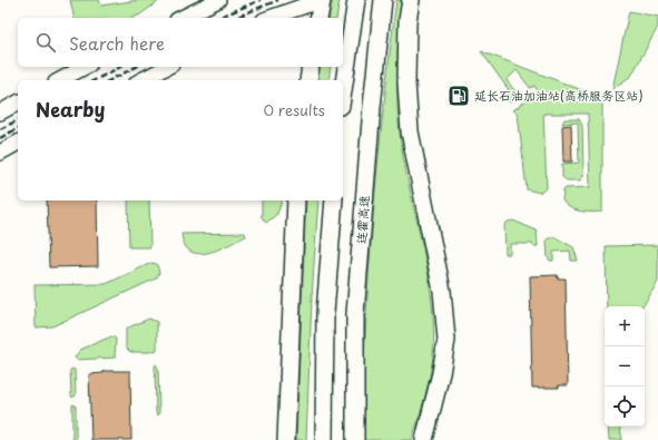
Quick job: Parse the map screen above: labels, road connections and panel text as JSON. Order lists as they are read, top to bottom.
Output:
{
  "streets": {
    "highway": ["连霍高速"]
  },
  "places": {
    "fuel station": ["延长石油加油站(高桥服务区站)"]
  },
  "page": {
    "search": "Search here",
    "heading": ["Nearby", "0 results"],
    "map_buttons": ["+", "−"]
  }
}
